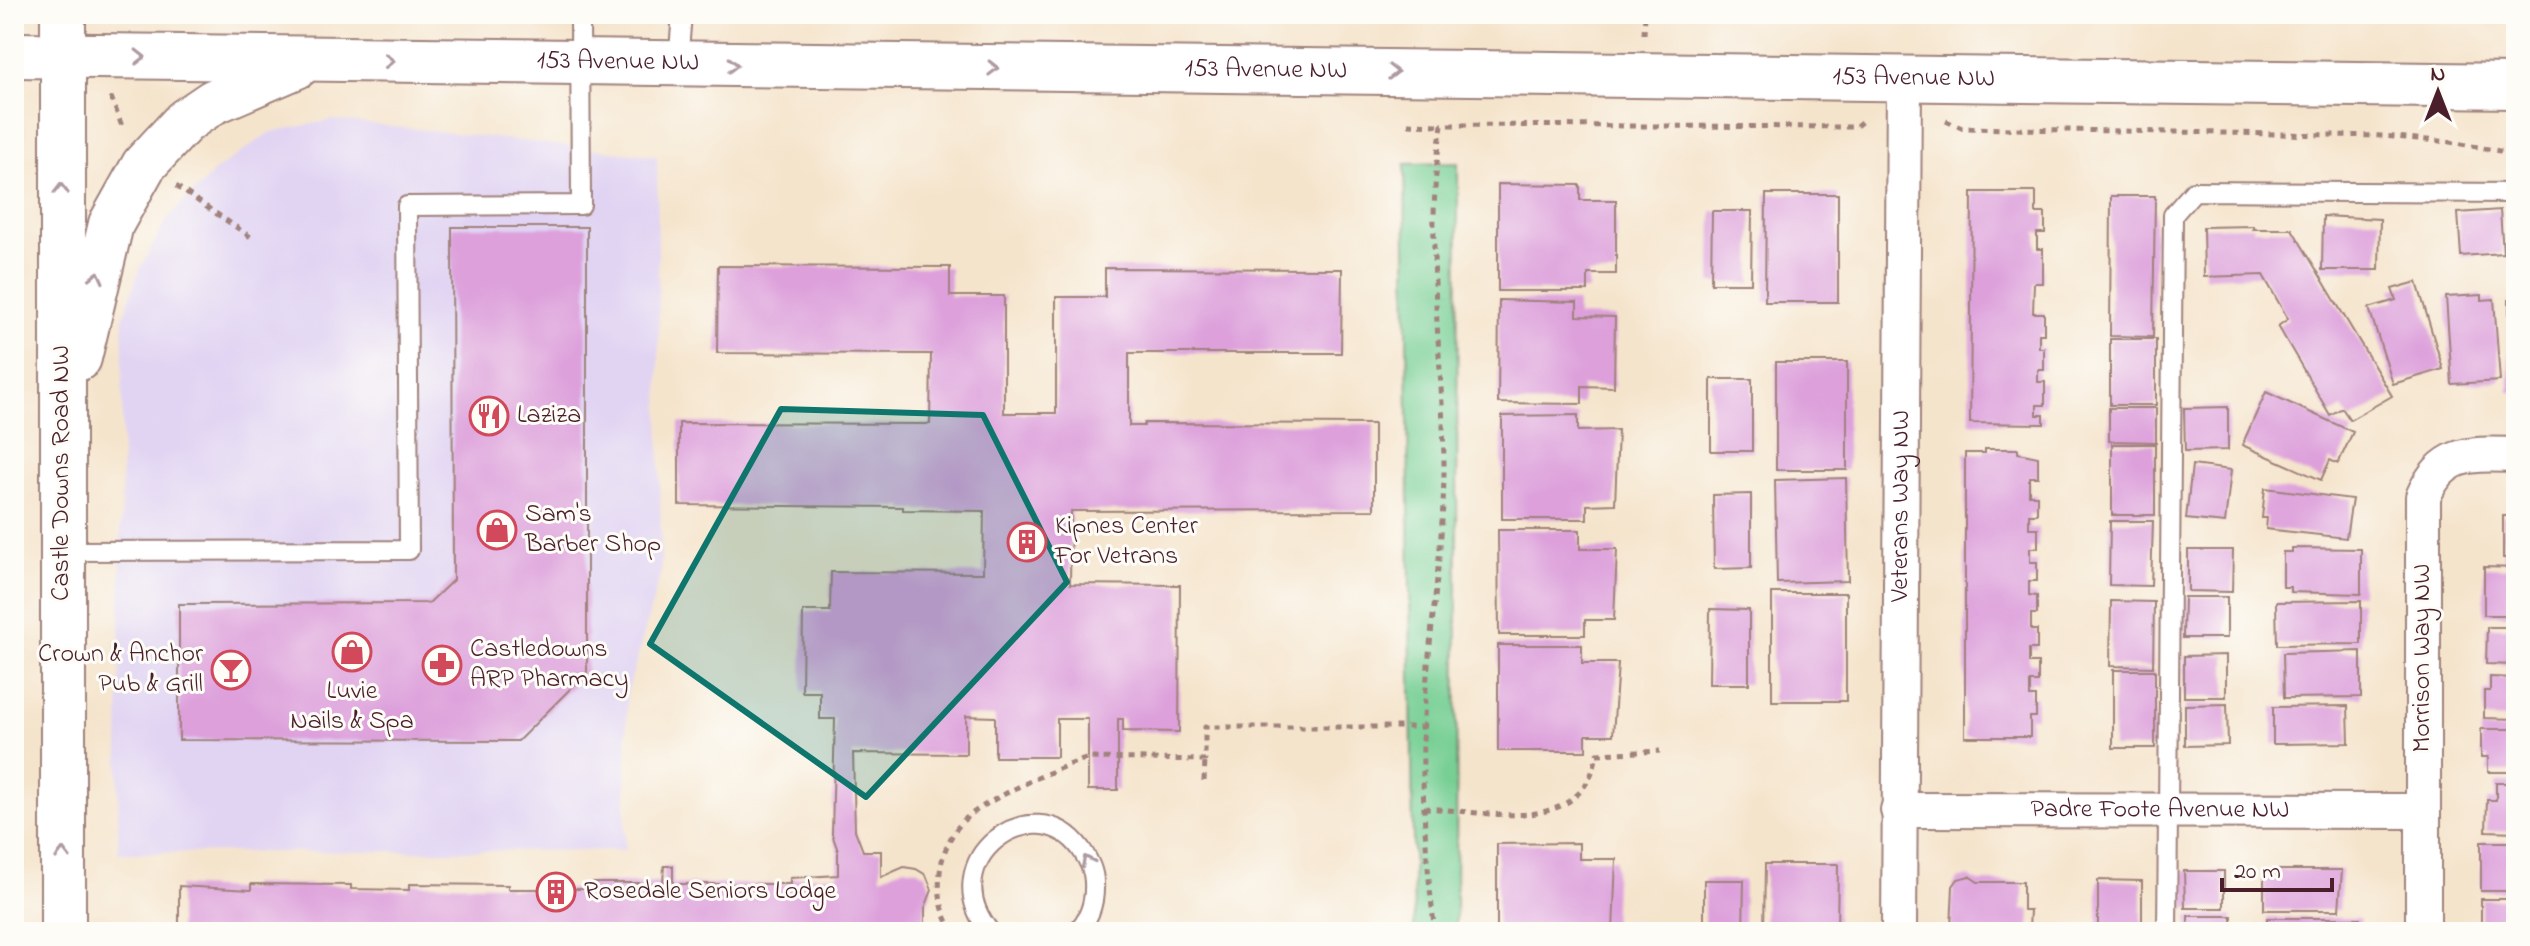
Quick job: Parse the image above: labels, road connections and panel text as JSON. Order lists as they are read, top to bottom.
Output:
{
  "streets": {
    "main road": ["153 Avenue NW", "Castle Downs Road NW"],
    "street": ["Veterans Way NW", "Morrison Way NW", "Padre Foote Avenue NW"]
  },
  "crossings": [
    ["153 Avenue NW", "Castle Downs Road NW"],
    ["153 Avenue NW", "Veterans Way NW"],
    ["Veterans Way NW", "Padre Foote Avenue NW"],
    ["Morrison Way NW", "Padre Foote Avenue NW"]
  ],
  "one_way": ["153 Avenue NW", "Castle Downs Road NW"],
  "places": {
    "restaurant": ["Laziza"],
    "shop": ["Sam's Barber Shop", "Luvie Nails & Spa"],
    "building": ["Kipnes Center For Vetrans", "Rosedale Seniors Lodge"],
    "pharmacy": ["Castledowns ARP Pharmacy"],
    "bar": ["Crown & Anchor Pub & Grill"]
  },
  "scale_bar": "20 m",
  "north": "top"
}
